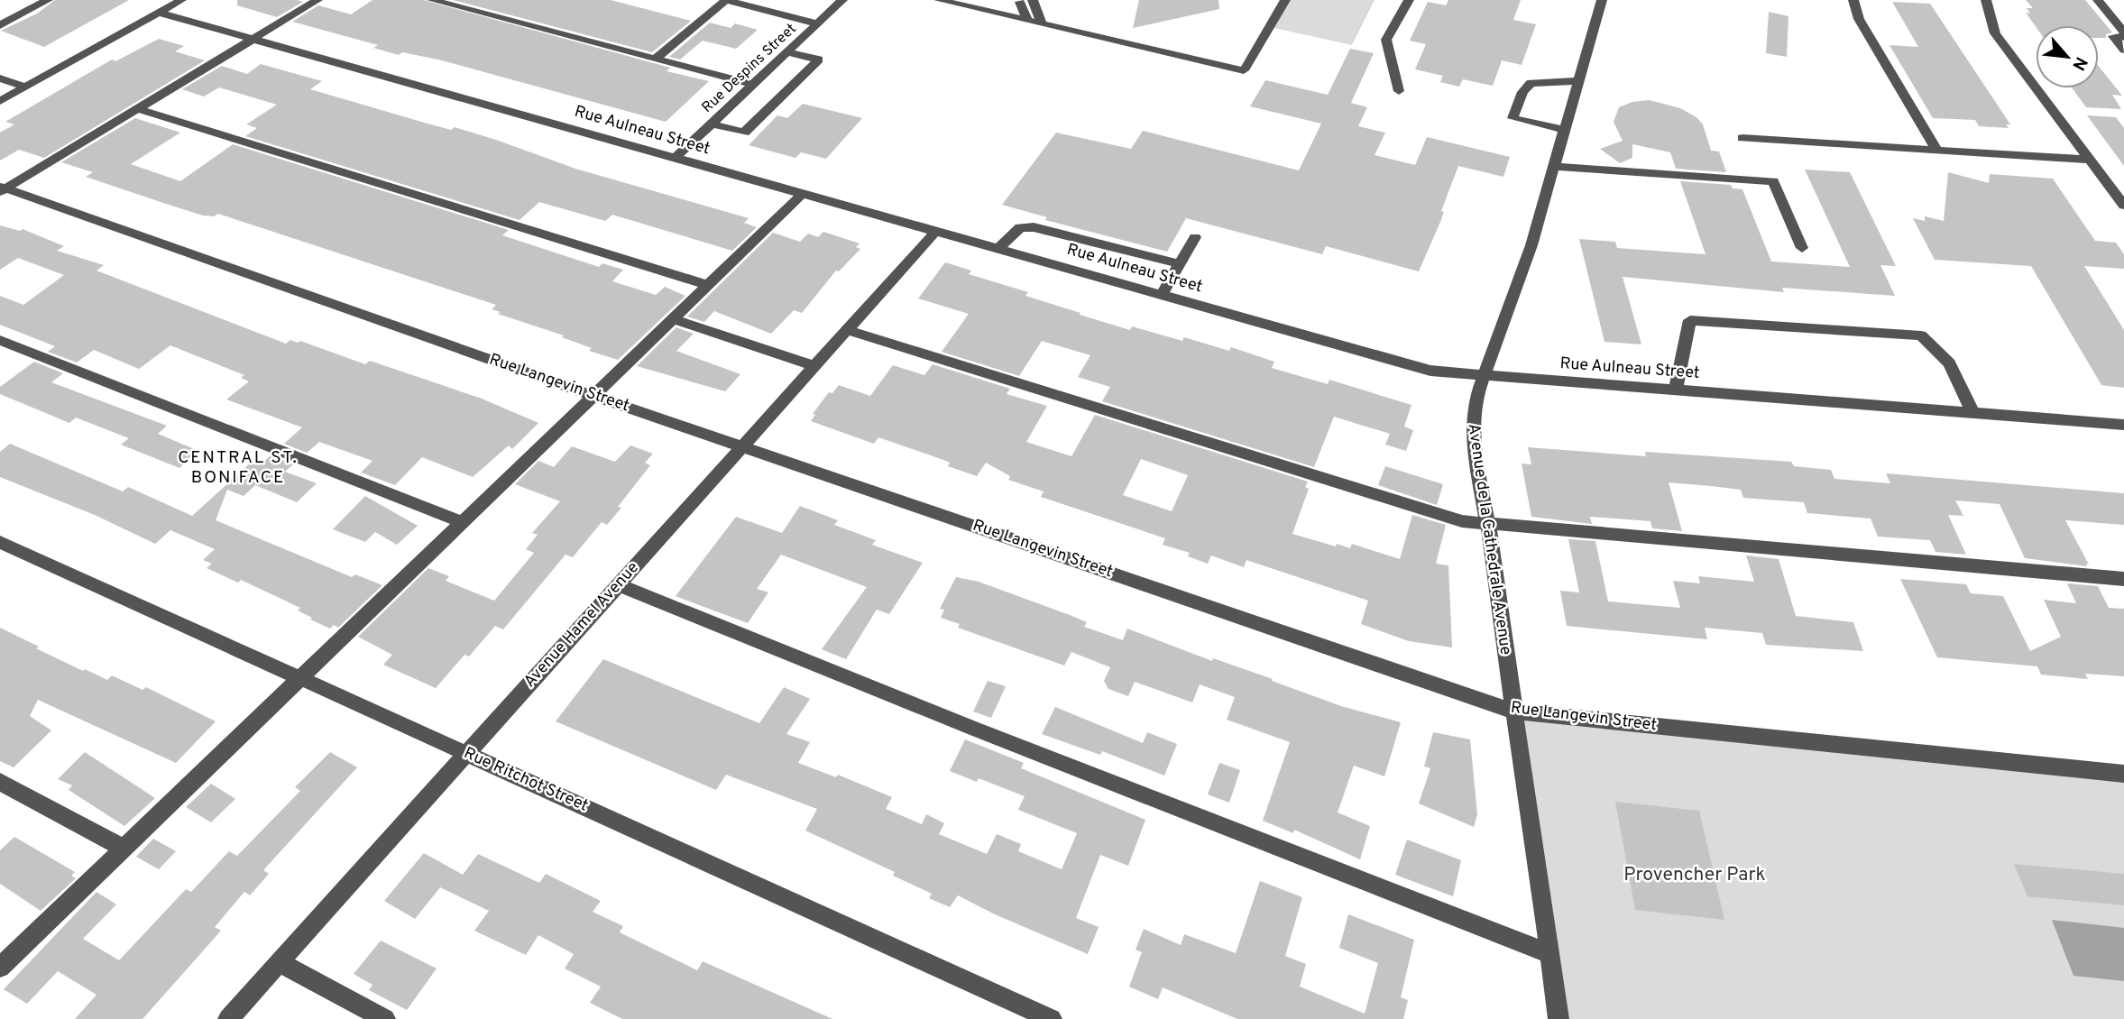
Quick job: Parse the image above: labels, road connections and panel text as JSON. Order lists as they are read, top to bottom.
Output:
{
  "streets": {
    "street": [
      "Rue Despins Street",
      "Rue Aulneau Street",
      "Rue Langevin Street",
      "Avenue de la Cathedrale Avenue",
      "Avenue Hamel Avenue",
      "Rue Ritchot Street"
    ]
  },
  "crossings": [
    ["Rue Despins Street", "Rue Aulneau Street"],
    ["Rue Aulneau Street", "Avenue de la Cathedrale Avenue"],
    ["Rue Aulneau Street", "Avenue Hamel Avenue"],
    ["Rue Langevin Street", "Avenue de la Cathedrale Avenue"],
    ["Rue Langevin Street", "Avenue Hamel Avenue"],
    ["Avenue Hamel Avenue", "Rue Ritchot Street"]
  ],
  "districts": ["CENTRAL ST. BONIFACE"],
  "parks": ["Provencher Park"],
  "north": "bottom right"
}
